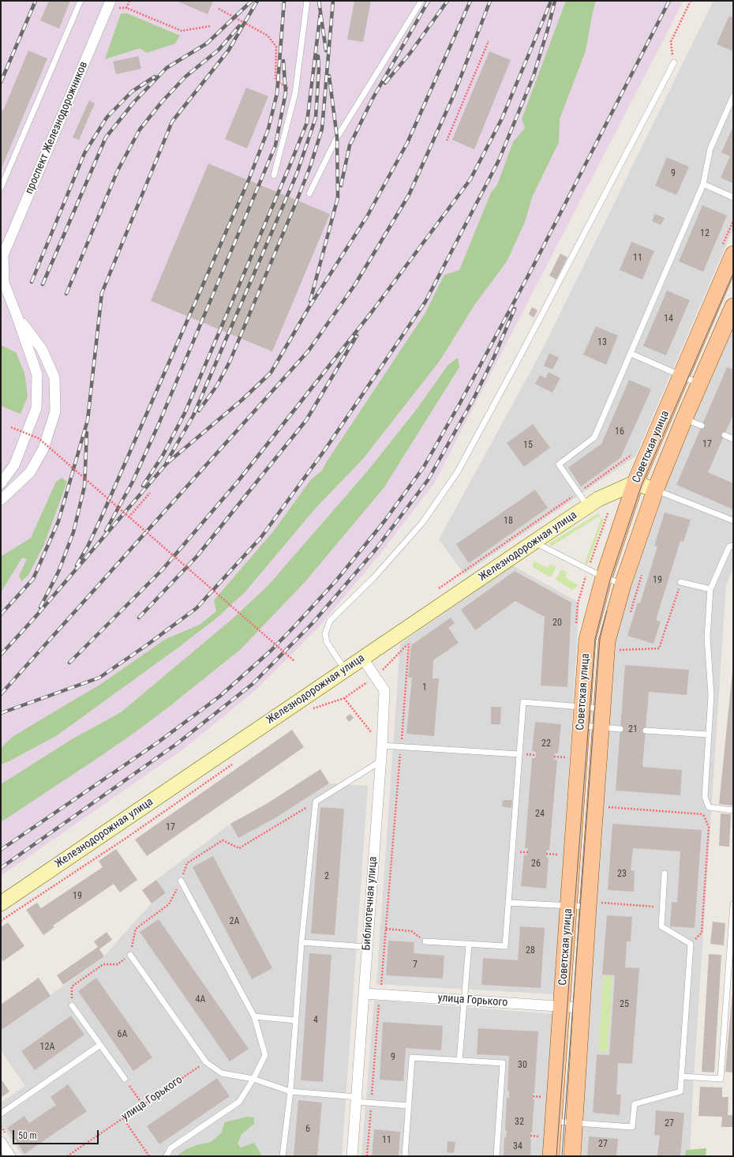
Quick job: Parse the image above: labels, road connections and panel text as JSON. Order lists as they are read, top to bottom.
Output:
{
  "streets": {
    "main road": ["Советская улица", "Железнодорожная улица"],
    "street": ["проспект Железнодорожников", "Библиотечная улица", "улица Горького"]
  },
  "crossings": [
    ["Советская улица", "Железнодорожная улица"],
    ["Советская улица", "улица Горького"],
    ["Железнодорожная улица", "Библиотечная улица"],
    ["Библиотечная улица", "улица Горького"]
  ],
  "house_numbers": [
    "9",
    "12",
    "11",
    "14",
    "13",
    "16",
    "17",
    "15",
    "18",
    "19",
    "20",
    "1",
    "21",
    "22",
    "24",
    "17",
    "26",
    "23",
    "2",
    "19",
    "2А",
    "28",
    "7",
    "4А",
    "25",
    "4",
    "6А",
    "12А",
    "9",
    "30",
    "32",
    "27",
    "6",
    "11",
    "27",
    "34"
  ],
  "scale_bar": "50 m"
}
